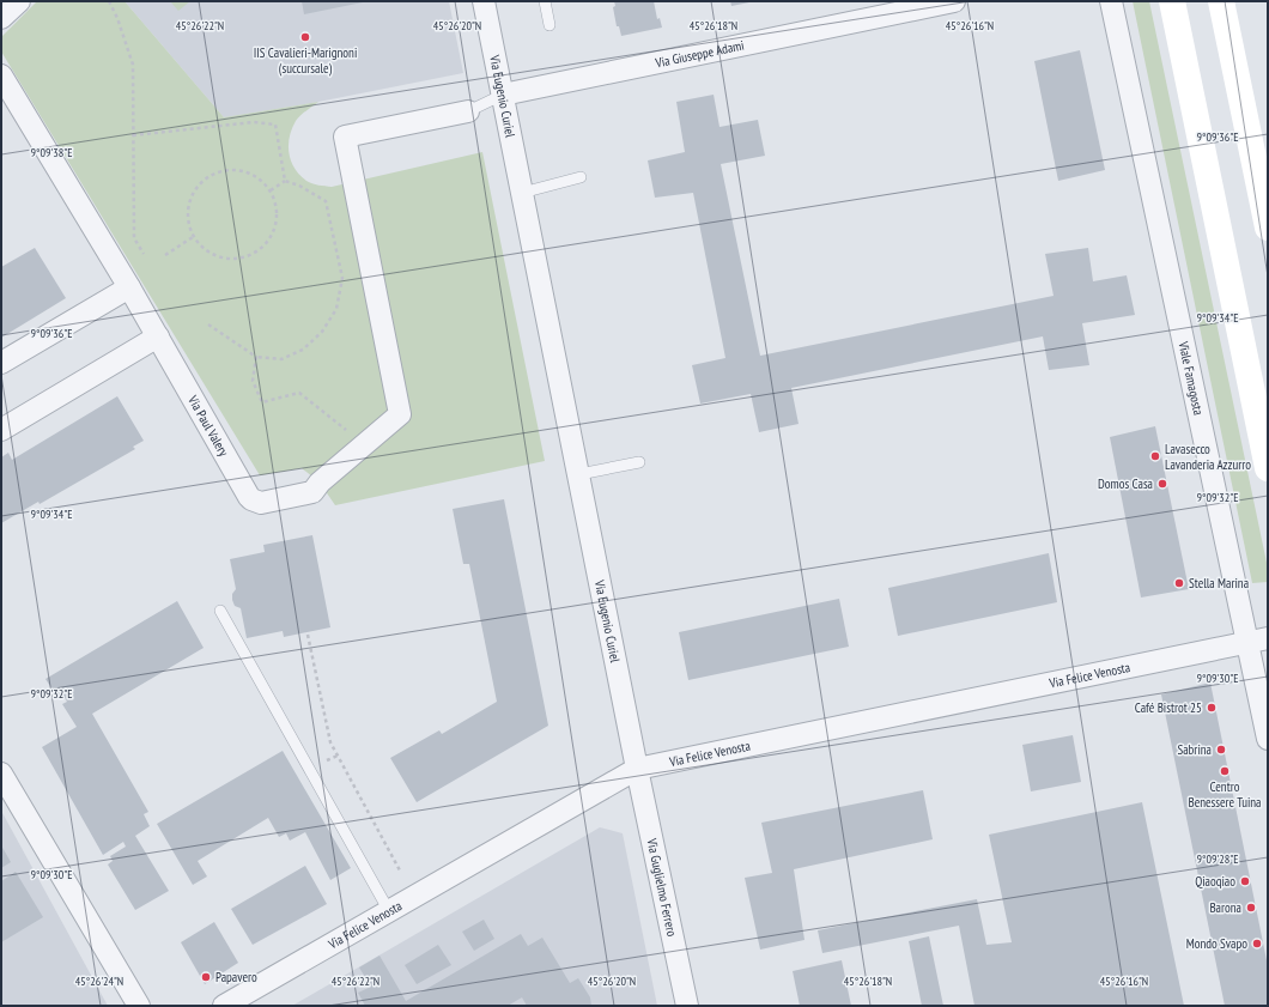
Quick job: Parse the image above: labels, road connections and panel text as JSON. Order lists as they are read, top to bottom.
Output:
{
  "streets": {
    "street": [
      "Via Giuseppe Adami",
      "Via Eugenio Curiel",
      "Viale Famagosta",
      "Via Paul Valery",
      "Via Felice Venosta",
      "Via Guglielmo Ferrero"
    ]
  },
  "crossings": [
    ["Via Giuseppe Adami", "Via Eugenio Curiel"],
    ["Via Eugenio Curiel", "Via Felice Venosta"],
    ["Via Eugenio Curiel", "Via Guglielmo Ferrero"],
    ["Viale Famagosta", "Via Felice Venosta"],
    ["Via Felice Venosta", "Via Guglielmo Ferrero"]
  ],
  "places": [
    "IIS Cavalieri-Marignoni (succursale)",
    "Lavasecco Lavanderia Azzurro",
    "Domos Casa",
    "Stella Marina",
    "Café Bistrot 25",
    "Sabrina",
    "Centro Benessere Tuina",
    "Qiaoqiao",
    "Barona",
    "Mondo Svapo",
    "Papavero"
  ],
  "coordinates": [
    "45°26'22\"N",
    "45°26'20\"N",
    "45°26'18\"N",
    "45°26'16\"N",
    "9°09'36\"E",
    "9°09'38\"E",
    "9°09'34\"E",
    "9°09'32\"E",
    "9°09'30\"E",
    "9°09'28\"E",
    "45°26'24\"N"
  ]
}
